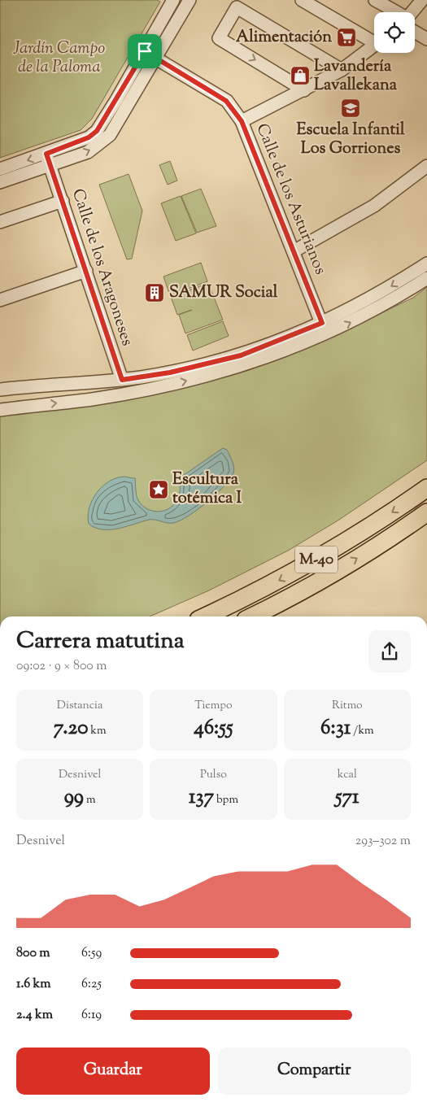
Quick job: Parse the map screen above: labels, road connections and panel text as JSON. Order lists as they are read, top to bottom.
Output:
{
  "streets": {
    "highway": ["M-40"],
    "street": ["Calle de los Asturianos", "Calle de los Aragoneses"]
  },
  "parks": ["Jardín Campo de la Paloma"],
  "places": {
    "supermarket": ["Alimentación"],
    "shop": ["Lavandería Lavallekana"],
    "school or university": ["Escuela Infantil Los Gorriones"],
    "building": ["SAMUR Social"],
    "place": ["Escultura totémica I"]
  },
  "page": {
    "heading": ["Carrera matutina", "09:02 · 9 × 800 m"],
    "stats": [
      ["Distancia", "7.20 km"],
      ["Tiempo", "46:55"],
      ["Ritmo", "6:31 /km"],
      ["Desnivel", "99 m"],
      ["Pulso", "137 bpm"],
      ["kcal", "571"]
    ],
    "chart": ["Desnivel", "293–302 m"],
    "list": [
      {
        "name": "800 m",
        "note": "6:59"
      },
      {
        "name": "1.6 km",
        "note": "6:25"
      },
      {
        "name": "2.4 km",
        "note": "6:19"
      }
    ],
    "buttons": ["Guardar", "Compartir"]
  }
}
